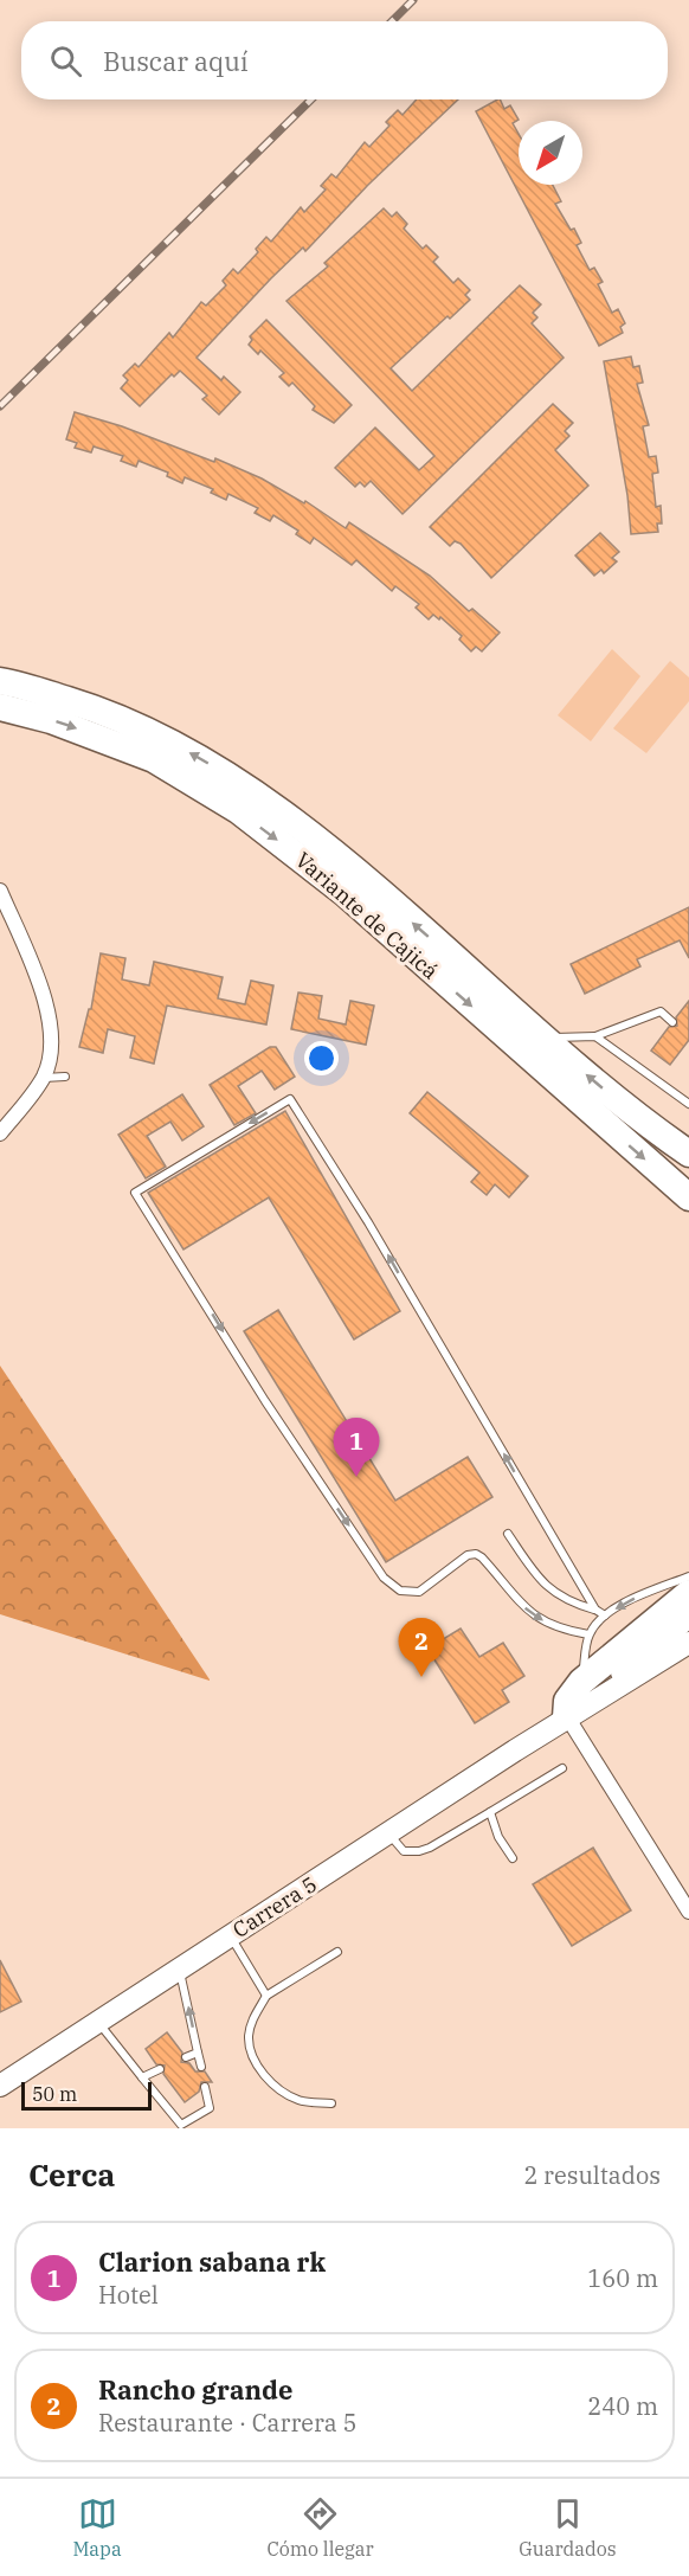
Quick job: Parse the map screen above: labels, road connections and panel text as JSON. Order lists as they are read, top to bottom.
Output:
{
  "streets": {
    "highway": ["Variante de Cajicá"],
    "main road": ["Carrera 5"]
  },
  "scale_bar": "50 m",
  "north": "bottom left",
  "page": {
    "search": "Buscar aquí",
    "pins": ["1", "2"],
    "scale": "50 m",
    "heading": ["Cerca", "2 resultados"],
    "list": [
      {
        "mark": "1",
        "name": "Clarion sabana rk",
        "note": "Hotel",
        "value": "160 m"
      },
      {
        "mark": "2",
        "name": "Rancho grande",
        "note": "Restaurante · Carrera 5",
        "value": "240 m"
      }
    ],
    "nav": ["Mapa", "Cómo llegar", "Guardados"]
  }
}
